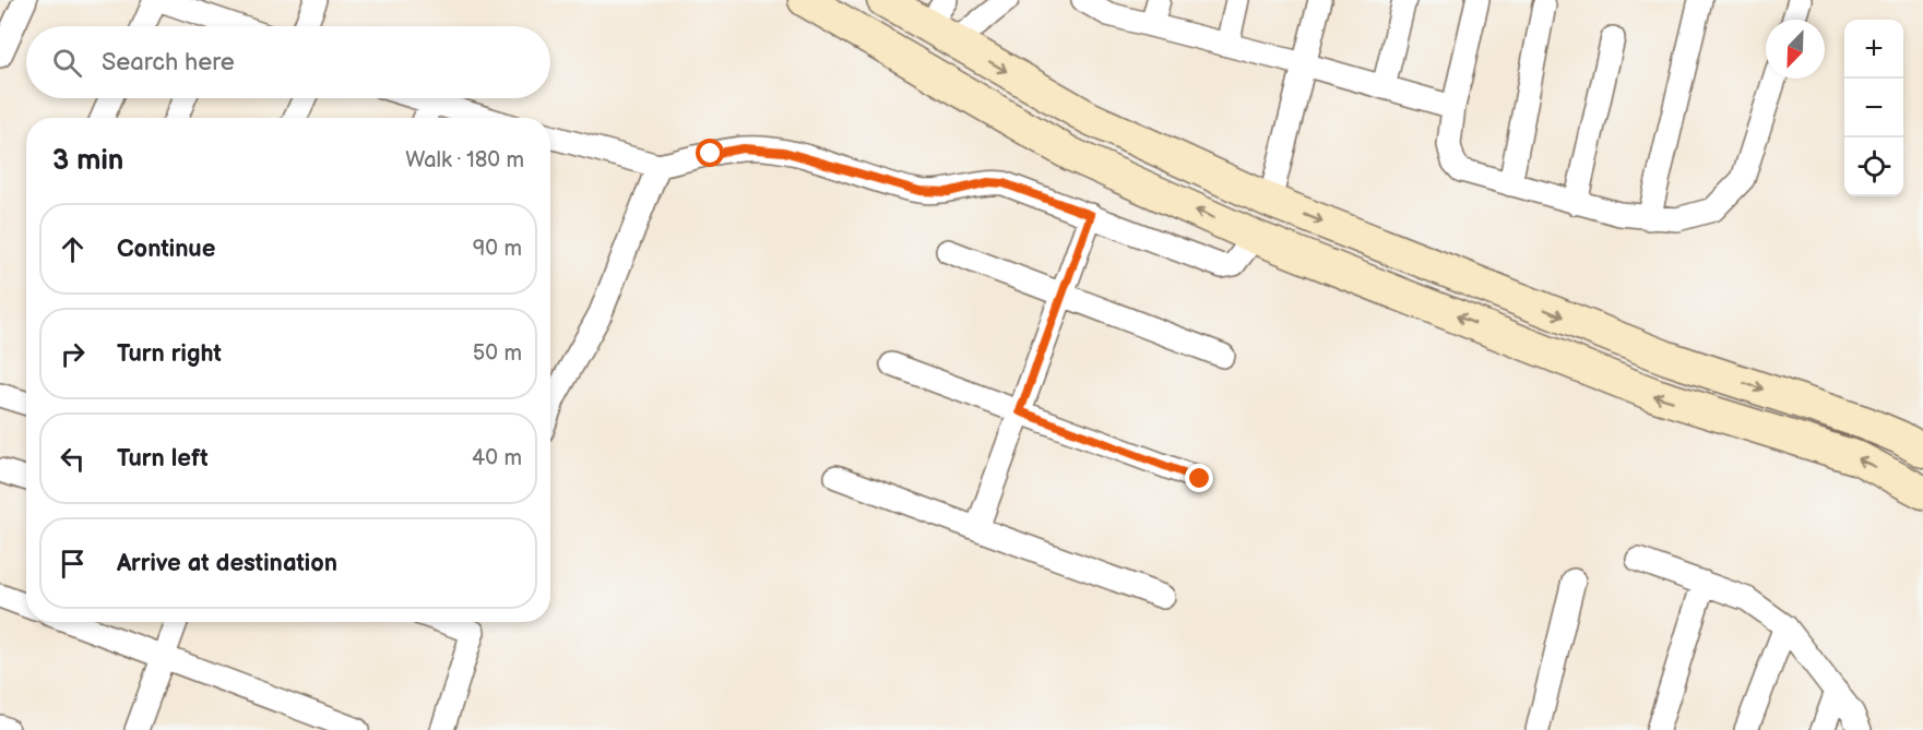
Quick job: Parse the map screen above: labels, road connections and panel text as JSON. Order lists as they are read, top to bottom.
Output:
{
  "north": "bottom left",
  "page": {
    "map_buttons": ["+", "−"],
    "search": "Search here",
    "heading": ["3 min", "Walk · 180 m"],
    "list": [
      ["Continue", "90 m"],
      ["Turn right", "50 m"],
      ["Turn left", "40 m"],
      "Arrive at destination"
    ]
  }
}
